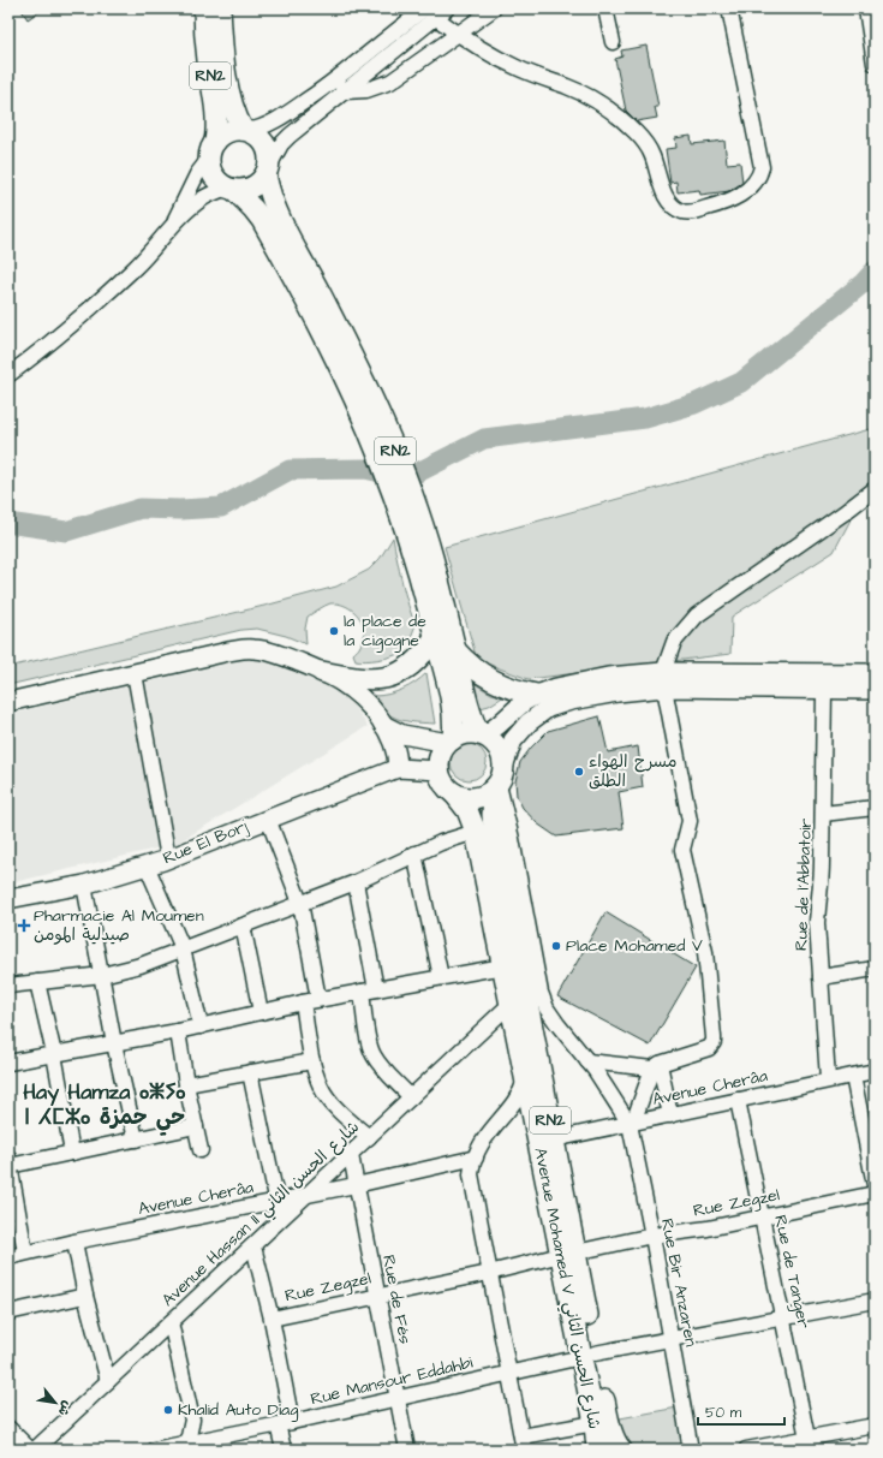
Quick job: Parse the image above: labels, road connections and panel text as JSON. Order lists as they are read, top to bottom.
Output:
{
  "streets": {
    "highway": ["RN2", "Avenue Mohamed V شارع الحسن الثاني"],
    "main road": ["Rue El Borj"],
    "street": [
      "Rue de l'Abbatoir",
      "Avenue Cherâa",
      "Rue Zegzel",
      "Avenue Hassan II شارع الحسن الثاني",
      "Rue de Tanger",
      "Rue Bir Anzaren",
      "Rue de Fés",
      "Rue Mansour Eddahbi"
    ]
  },
  "crossings": [
    ["RN2", "Avenue Mohamed V شارع الحسن الثاني"],
    ["Rue de l'Abbatoir", "Avenue Cherâa"],
    ["Avenue Cherâa", "Avenue Hassan II شارع الحسن الثاني"],
    ["Avenue Cherâa", "Rue de Tanger"],
    ["Avenue Cherâa", "Rue Bir Anzaren"],
    ["Avenue Cherâa", "Avenue Mohamed V شارع الحسن الثاني"],
    ["Avenue Cherâa", "Rue de Fés"],
    ["Rue Zegzel", "Rue de Tanger"],
    ["Rue Zegzel", "Rue Bir Anzaren"],
    ["Rue Zegzel", "Avenue Mohamed V شارع الحسن الثاني"],
    ["Rue Zegzel", "Rue de Fés"],
    ["Avenue Hassan II شارع الحسن الثاني", "Avenue Mohamed V شارع الحسن الثاني"],
    ["Avenue Hassan II شارع الحسن الثاني", "Rue de Fés"],
    ["Rue de Tanger", "Rue Mansour Eddahbi"],
    ["Rue Bir Anzaren", "Rue Mansour Eddahbi"],
    ["Avenue Mohamed V شارع الحسن الثاني", "Rue Mansour Eddahbi"],
    ["Rue de Fés", "Rue Mansour Eddahbi"]
  ],
  "districts": ["Hay Hamza ⴰⵥⵢⴰ ⵏ ⵃⵎⵣⴰ حي حمزة"],
  "places": {
    "other": [
      "la place de la cigogne",
      "مسرح الهواء الطلق",
      "Place Mohamed V",
      "Khalid Auto Diag"
    ],
    "health": ["Pharmacie Al Moumen صيدلية المومن"]
  },
  "scale_bar": "50 m",
  "north": "bottom right"
}
